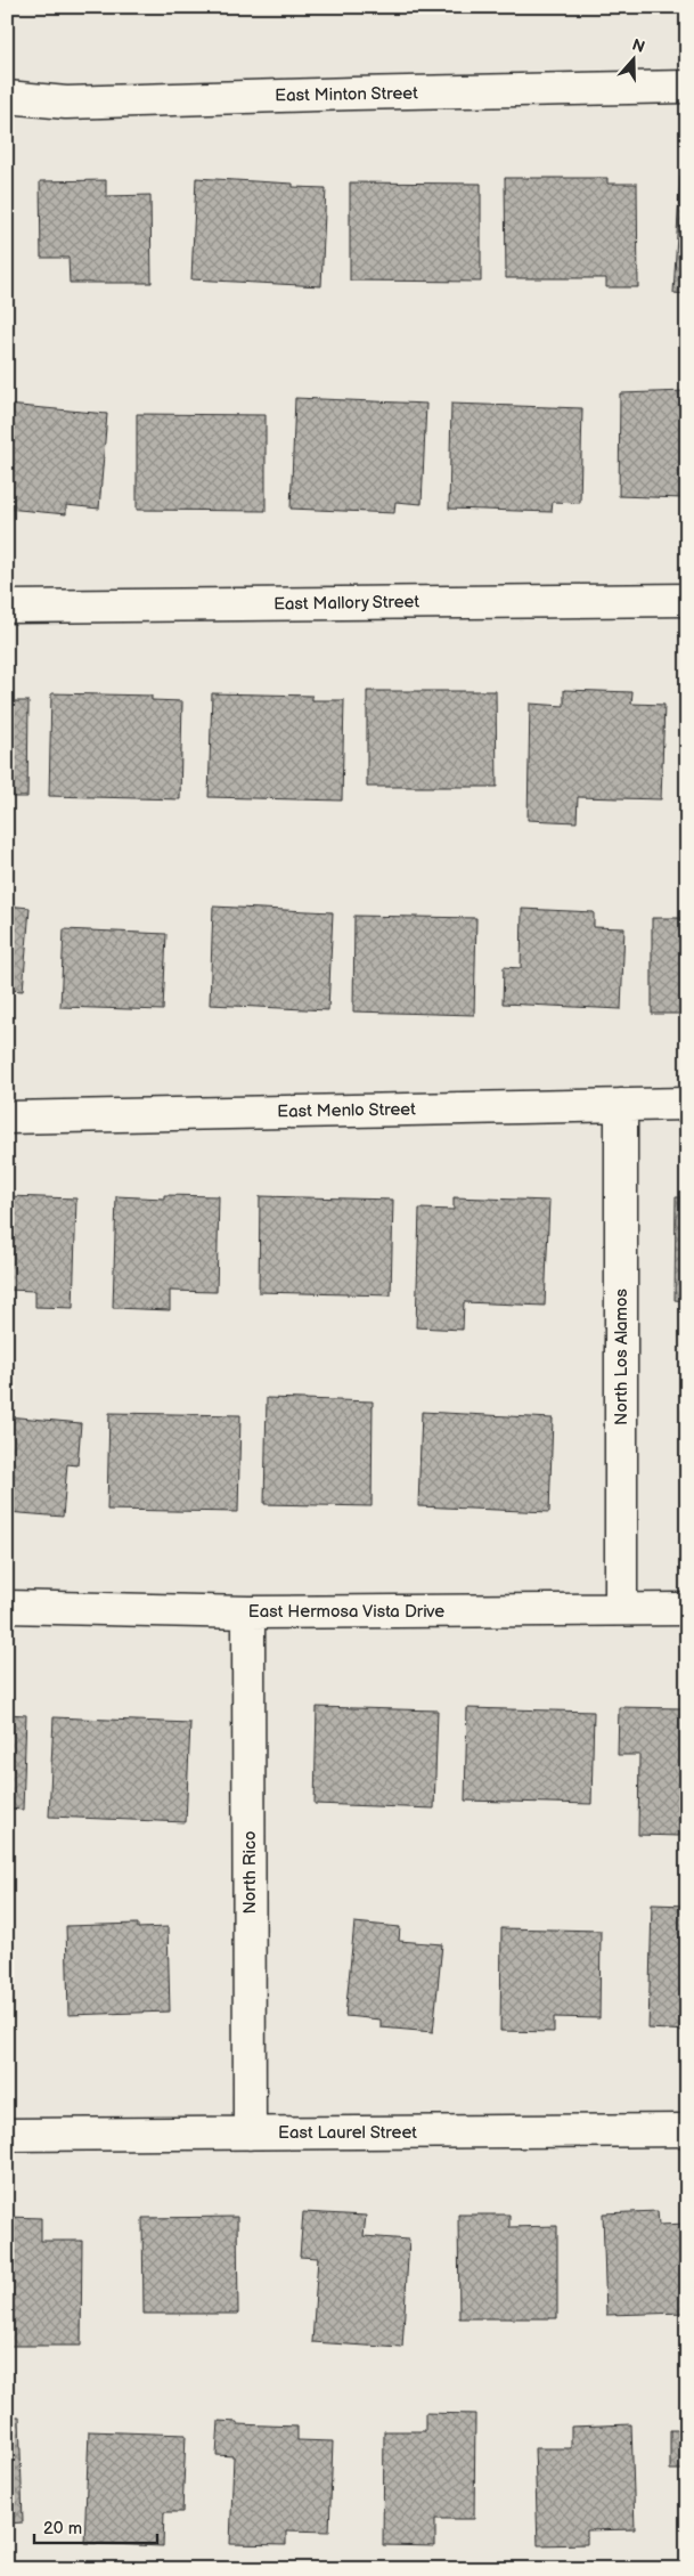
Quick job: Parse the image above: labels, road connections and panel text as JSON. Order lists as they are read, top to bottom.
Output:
{
  "streets": {
    "street": [
      "East Minton Street",
      "East Mallory Street",
      "East Menlo Street",
      "North Los Alamos",
      "East Hermosa Vista Drive",
      "North Rico",
      "East Laurel Street"
    ]
  },
  "crossings": [
    ["East Menlo Street", "North Los Alamos"],
    ["North Los Alamos", "East Hermosa Vista Drive"],
    ["East Hermosa Vista Drive", "North Rico"],
    ["North Rico", "East Laurel Street"]
  ],
  "scale_bar": "20 m",
  "north": "top"
}
